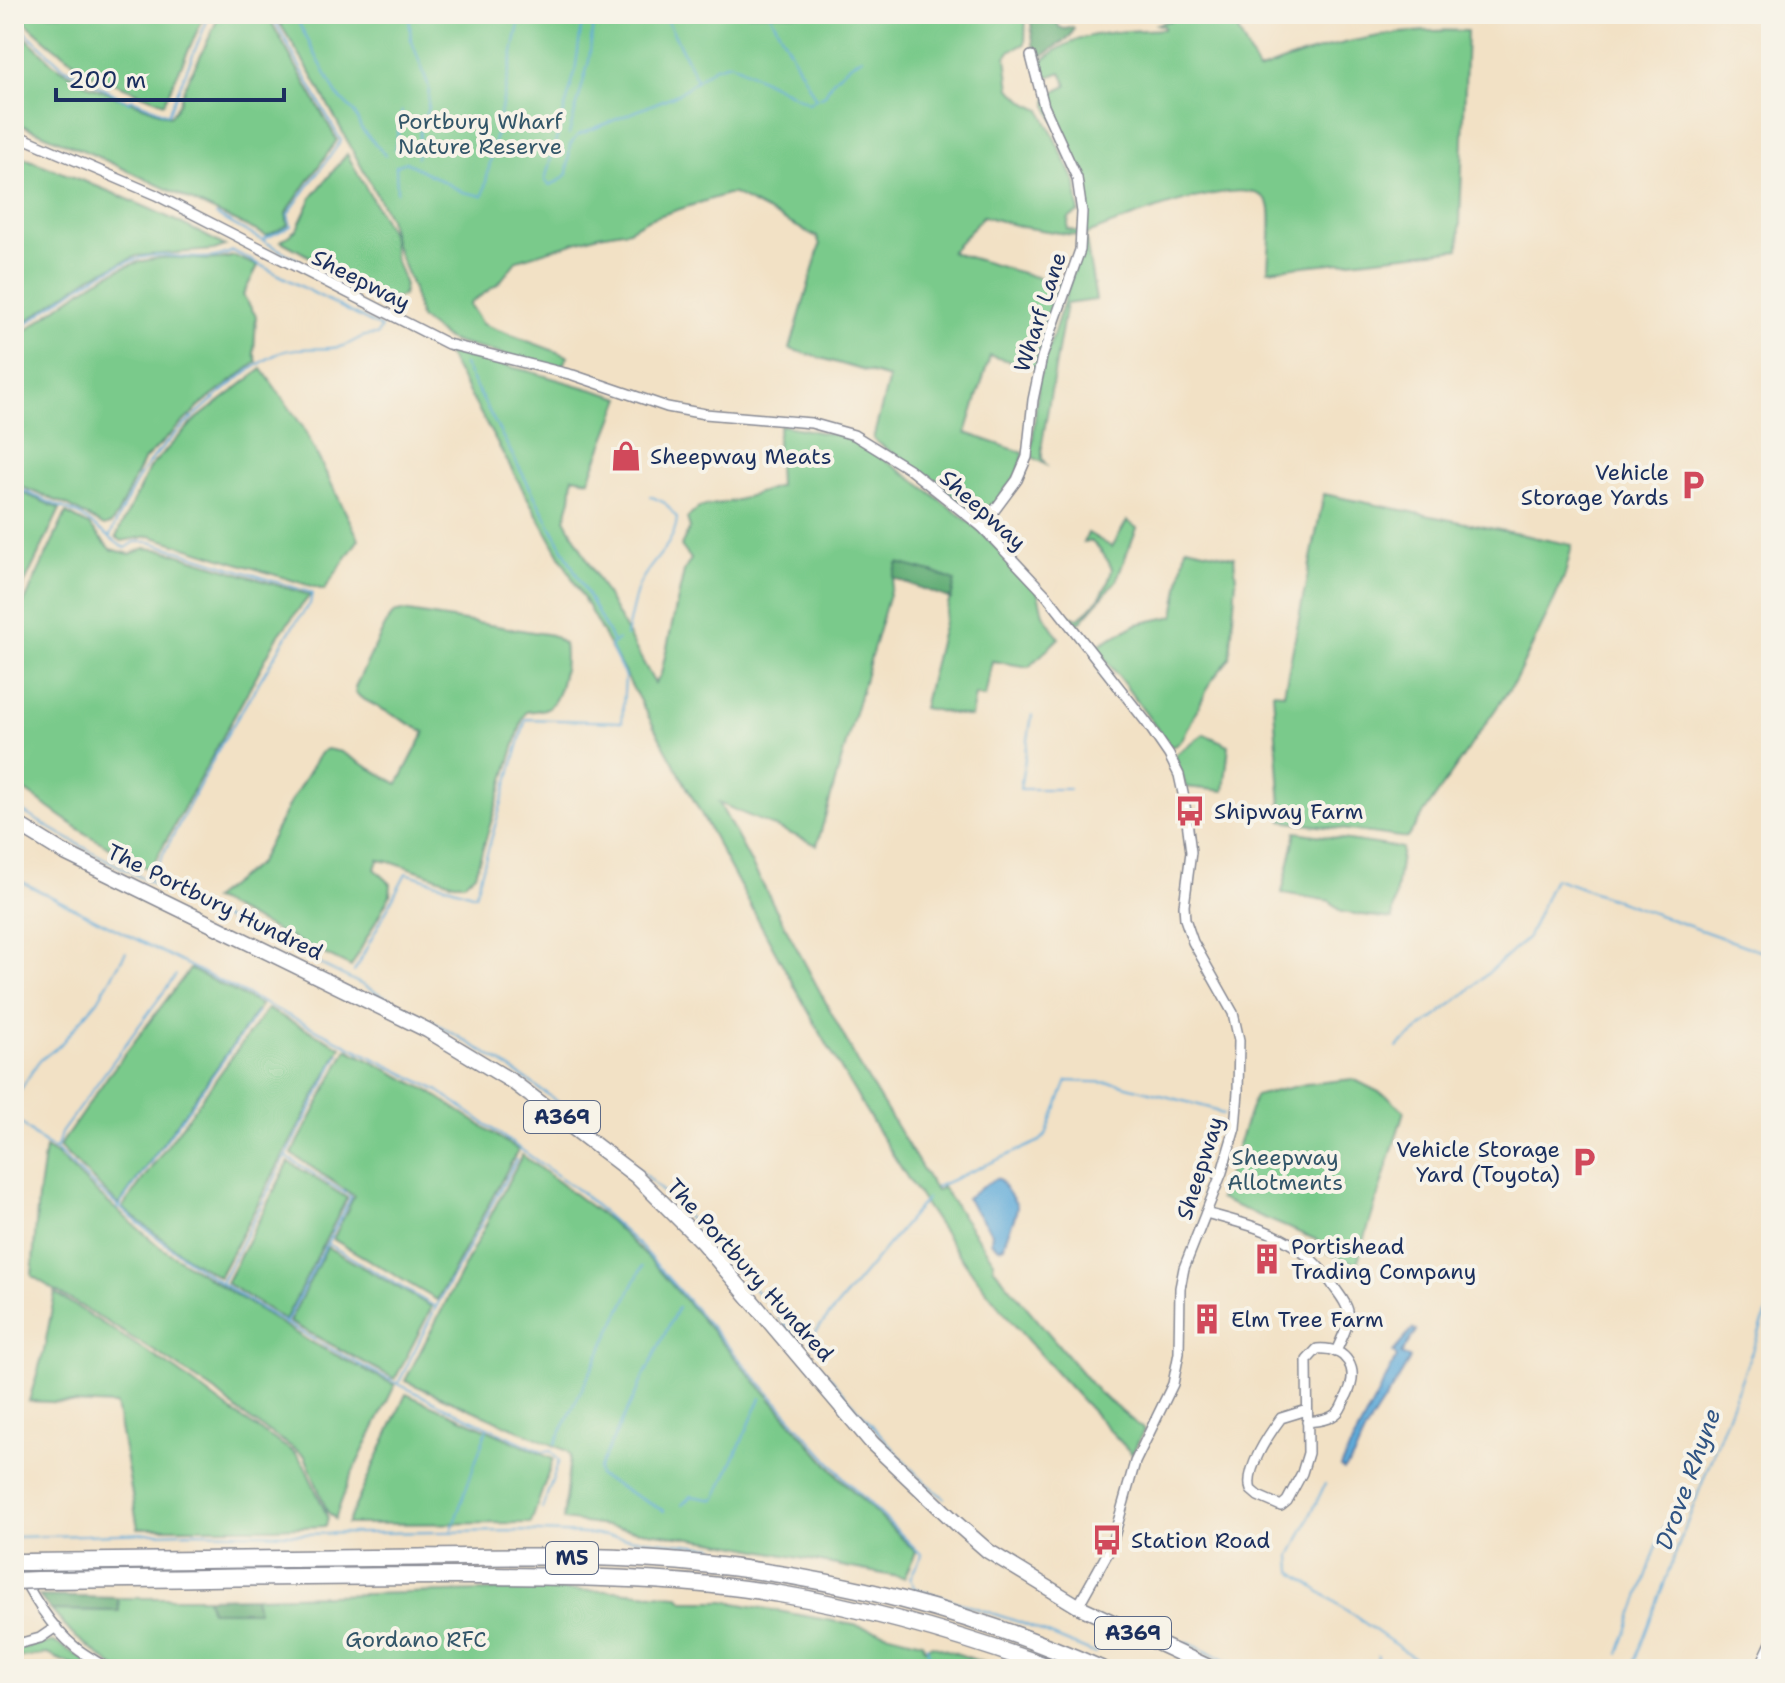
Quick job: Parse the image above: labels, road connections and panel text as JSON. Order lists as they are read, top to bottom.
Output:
{
  "streets": {
    "highway": ["M5"],
    "main road": ["The Portbury Hundred", "A369"],
    "street": ["Sheepway", "Wharf Lane"]
  },
  "crossings": [
    ["Sheepway", "Wharf Lane"],
    ["Sheepway", "The Portbury Hundred"]
  ],
  "water": ["Drove Rhyne"],
  "parks": ["Portbury Wharf Nature Reserve", "Sheepway Allotments", "Gordano RFC"],
  "places": {
    "shop": ["Sheepway Meats"],
    "parking": ["Vehicle Storage Yards", "Vehicle Storage Yard (Toyota)"],
    "bus stop": ["Shipway Farm", "Station Road"],
    "building": ["Portishead Trading Company", "Elm Tree Farm"]
  },
  "scale_bar": "200 m"
}
